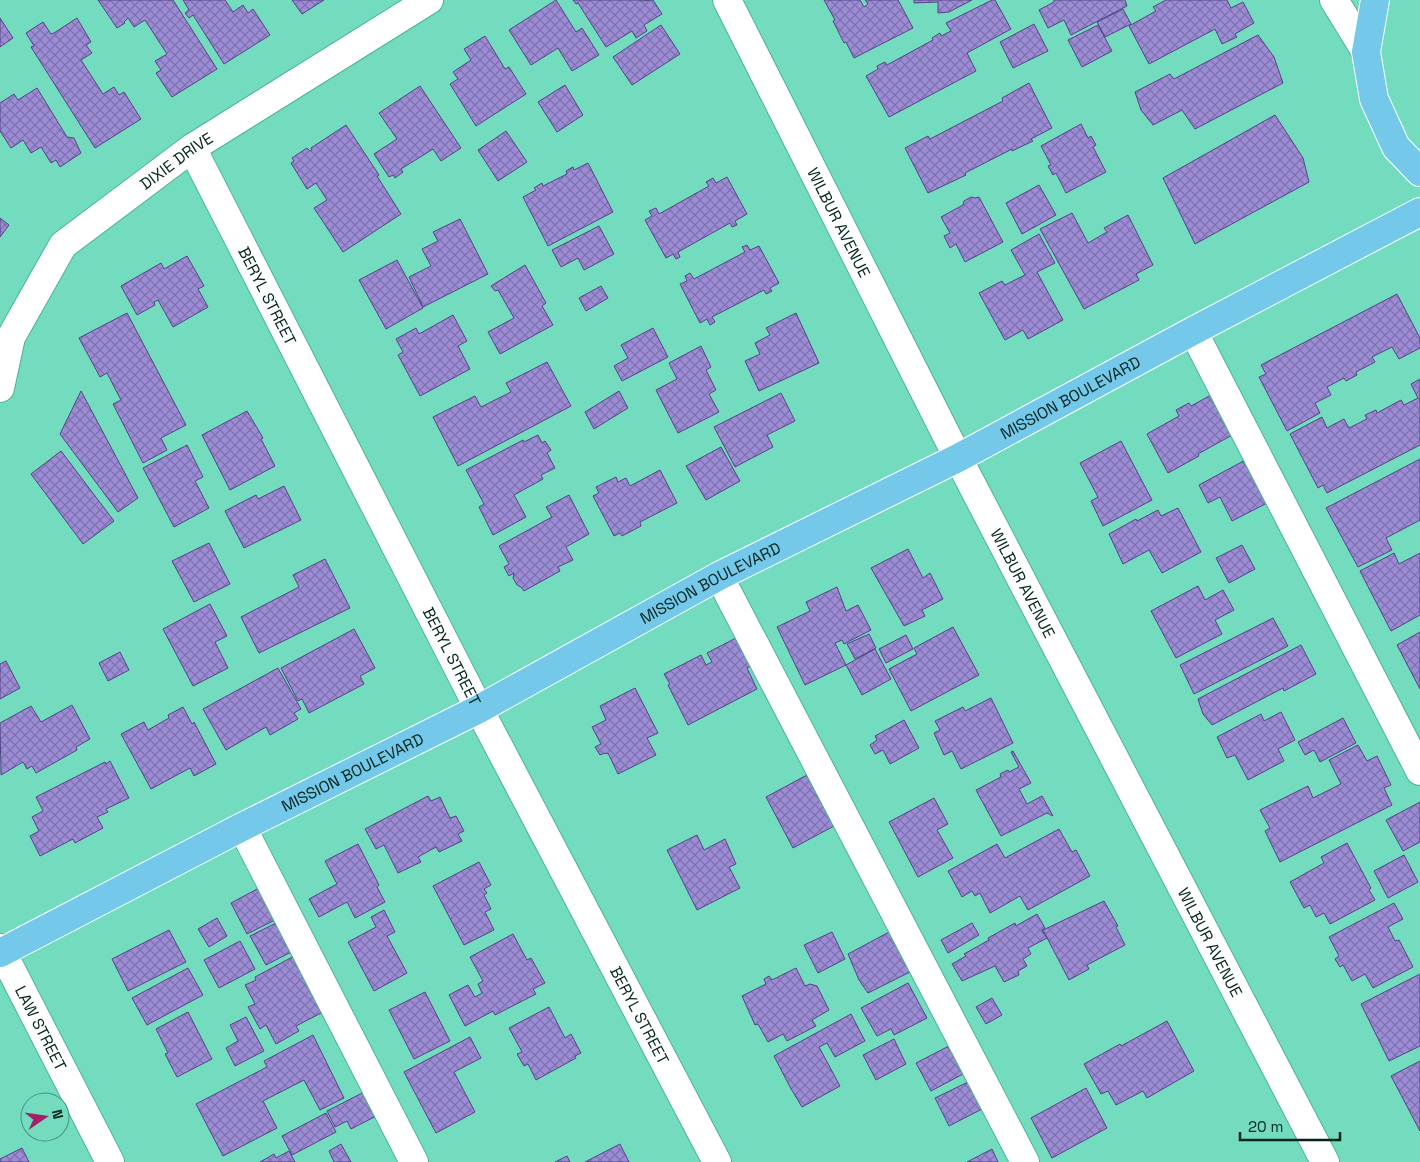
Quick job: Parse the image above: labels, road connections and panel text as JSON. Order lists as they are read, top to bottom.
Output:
{
  "streets": {
    "main road": ["MISSION BOULEVARD"],
    "street": [
      "DIXIE DRIVE",
      "WILBUR AVENUE",
      "BERYL STREET",
      "LAW STREET"
    ]
  },
  "crossings": [
    ["DIXIE DRIVE", "BERYL STREET"],
    ["WILBUR AVENUE", "MISSION BOULEVARD"],
    ["BERYL STREET", "MISSION BOULEVARD"],
    ["MISSION BOULEVARD", "LAW STREET"]
  ],
  "scale_bar": "20 m",
  "north": "right"
}
